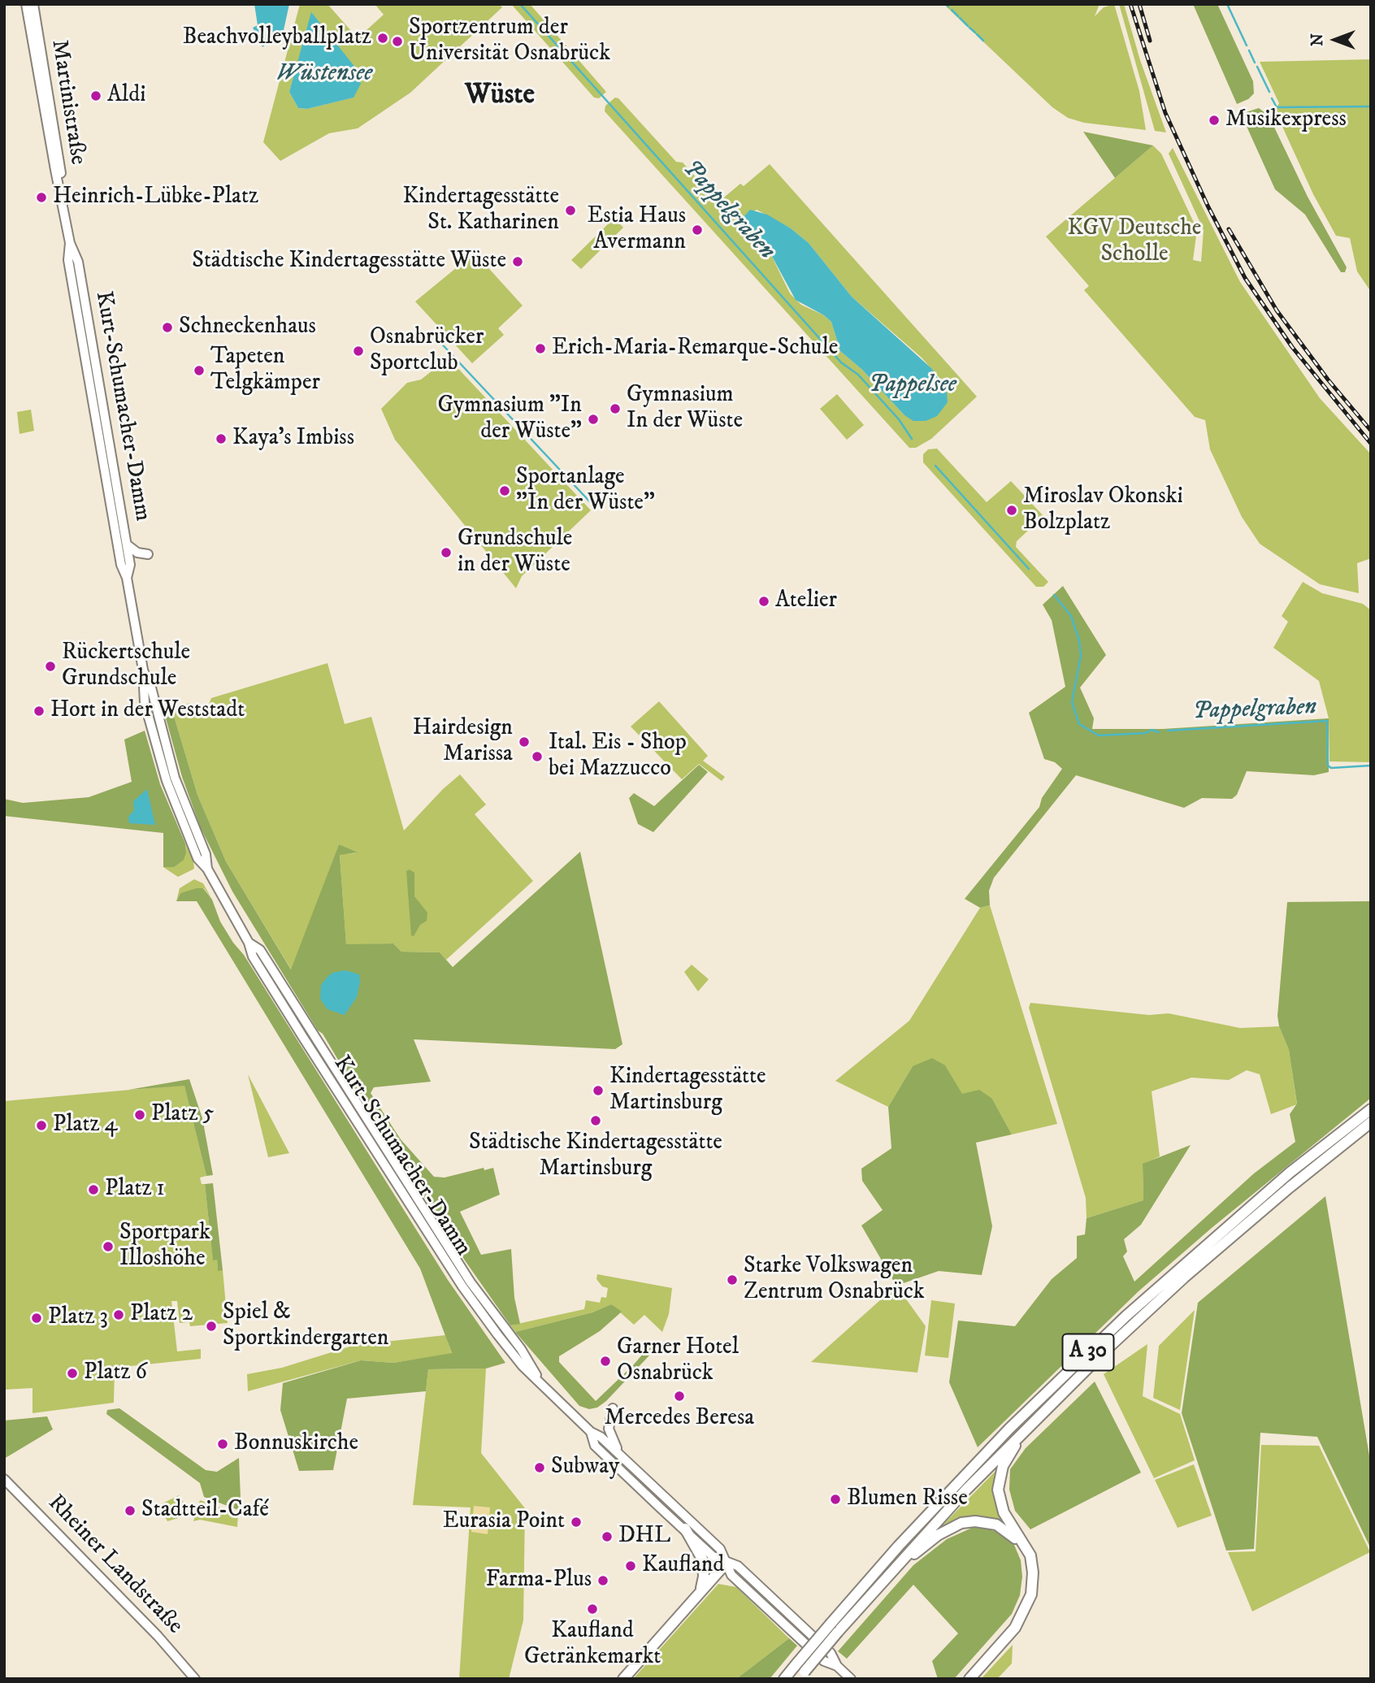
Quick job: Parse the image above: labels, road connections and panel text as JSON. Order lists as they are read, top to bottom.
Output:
{
  "streets": {
    "highway": ["A 30"],
    "main road": ["Martinistraße", "Kurt-Schumacher-Damm", "Rheiner Landstraße"]
  },
  "crossings": [
    ["Martinistraße", "Kurt-Schumacher-Damm"]
  ],
  "districts": ["Wüste"],
  "water": ["Wüstensee", "Pappelgraben", "Pappelsee"],
  "parks": ["KGV Deutsche Scholle"],
  "places": [
    "Beachvolleyballplatz",
    "Sportzentrum der Universität Osnabrück",
    "Aldi",
    "Musikexpress",
    "Heinrich-Lübke-Platz",
    "Kindertagesstätte St. Katharinen",
    "Estia Haus Avermann",
    "Städtische Kindertagesstätte Wüste",
    "Schneckenhaus",
    "Erich-Maria-Remarque-Schule",
    "Osnabrücker Sportclub",
    "Tapeten Telgkämper",
    "Gymnasium In der Wüste",
    "Gymnasium \"In der Wüste\"",
    "Kaya's Imbiss",
    "Sportanlage \"In der Wüste\"",
    "Miroslav Okonski Bolzplatz",
    "Grundschule in der Wüste",
    "Atelier",
    "Rückertschule Grundschule",
    "Hort in der Weststadt",
    "Hairdesign Marissa",
    "Ital. Eis - Shop bei Mazzucco",
    "Kindertagesstätte Martinsburg",
    "Platz 5",
    "Städtische Kindertagesstätte Martinsburg",
    "Platz 4",
    "Platz 1",
    "Sportpark Illoshöhe",
    "Starke Volkswagen Zentrum Osnabrück",
    "Platz 2",
    "Platz 3",
    "Spiel & Sportkindergarten",
    "Garner Hotel Osnabrück",
    "Platz 6",
    "Mercedes Beresa",
    "Bonnuskirche",
    "Subway",
    "Blumen Risse",
    "Stadtteil-Café",
    "Eurasia Point",
    "DHL",
    "Kaufland",
    "Farma-Plus",
    "Kaufland Getränkemarkt"
  ],
  "north": "left"
}
